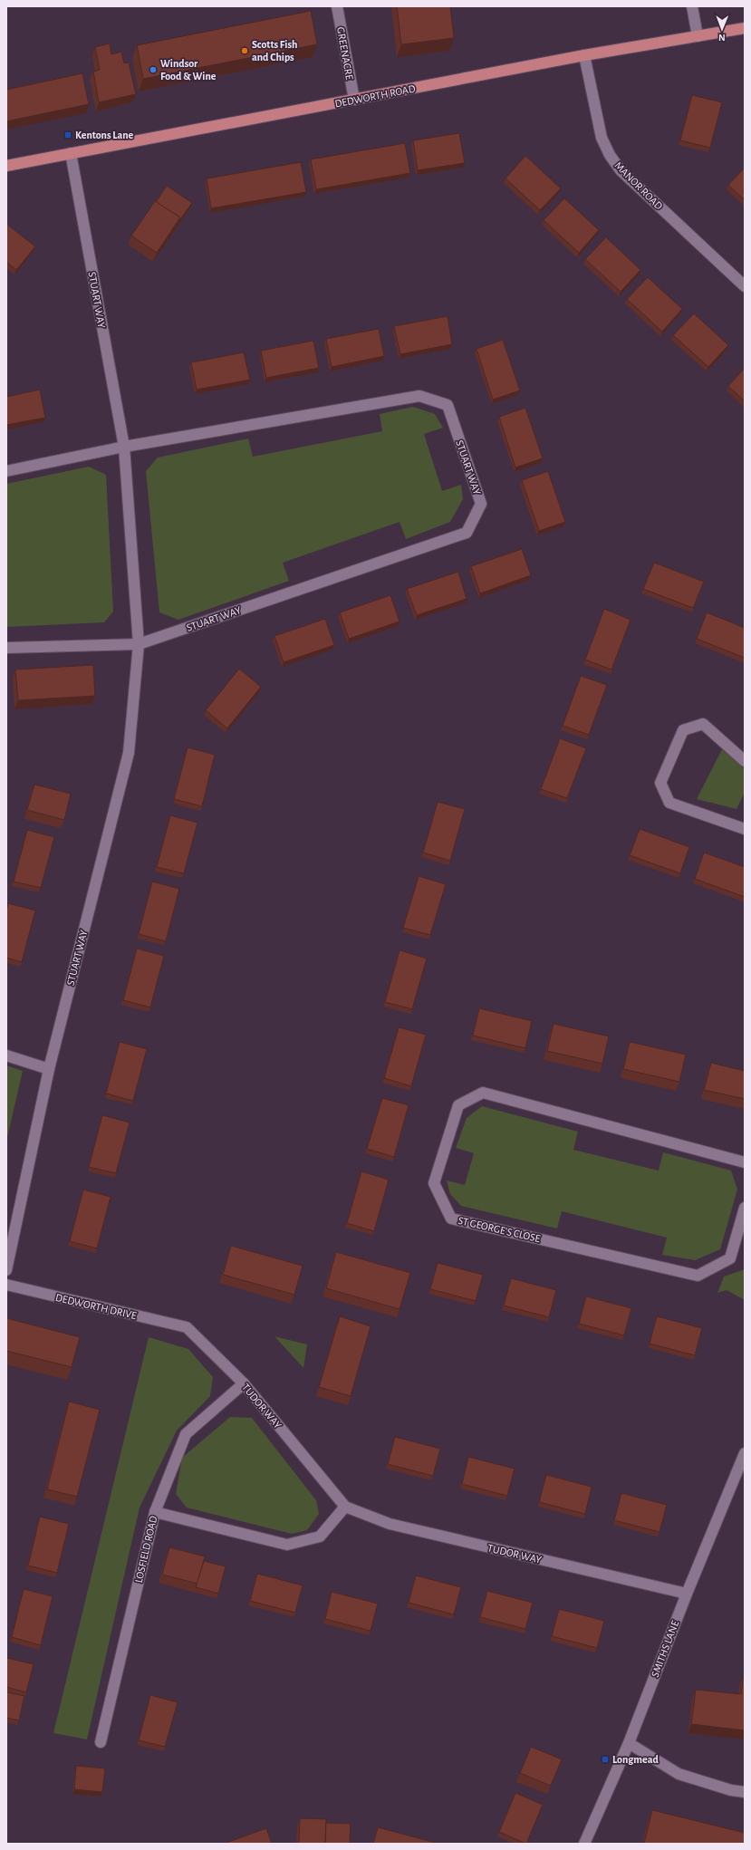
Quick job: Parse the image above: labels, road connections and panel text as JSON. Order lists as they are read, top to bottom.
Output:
{
  "streets": {
    "main road": ["DEDWORTH ROAD"],
    "street": [
      "GREENACRE",
      "MANOR ROAD",
      "STUART WAY",
      "ST GEORGE'S CLOSE",
      "DEDWORTH DRIVE",
      "TUDOR WAY",
      "LOSFIELD ROAD",
      "SMITHS LANE"
    ]
  },
  "crossings": [
    ["GREENACRE", "DEDWORTH ROAD"],
    ["DEDWORTH ROAD", "MANOR ROAD"],
    ["DEDWORTH ROAD", "STUART WAY"],
    ["DEDWORTH DRIVE", "TUDOR WAY"],
    ["TUDOR WAY", "LOSFIELD ROAD"],
    ["TUDOR WAY", "SMITHS LANE"]
  ],
  "places": {
    "other": ["Scotts Fish and Chips", "Windsor Food & Wine"],
    "transit": ["Kentons Lane", "Longmead"]
  },
  "north": "bottom"
}
